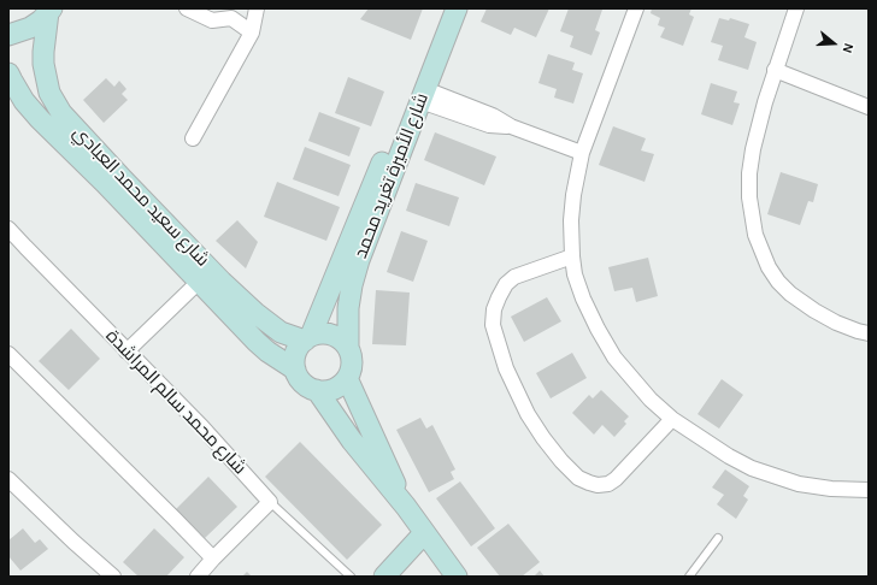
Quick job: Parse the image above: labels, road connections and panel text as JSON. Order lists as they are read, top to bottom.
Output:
{
  "streets": {
    "street": ["شارع الأميرة تغريد محمد", "شارع سعيد محمد العبادي", "شارع محمد سالم المراشدة"]
  },
  "crossings": [
    ["شارع الأميرة تغريد محمد", "شارع سعيد محمد العبادي"]
  ],
  "north": "right"
}
